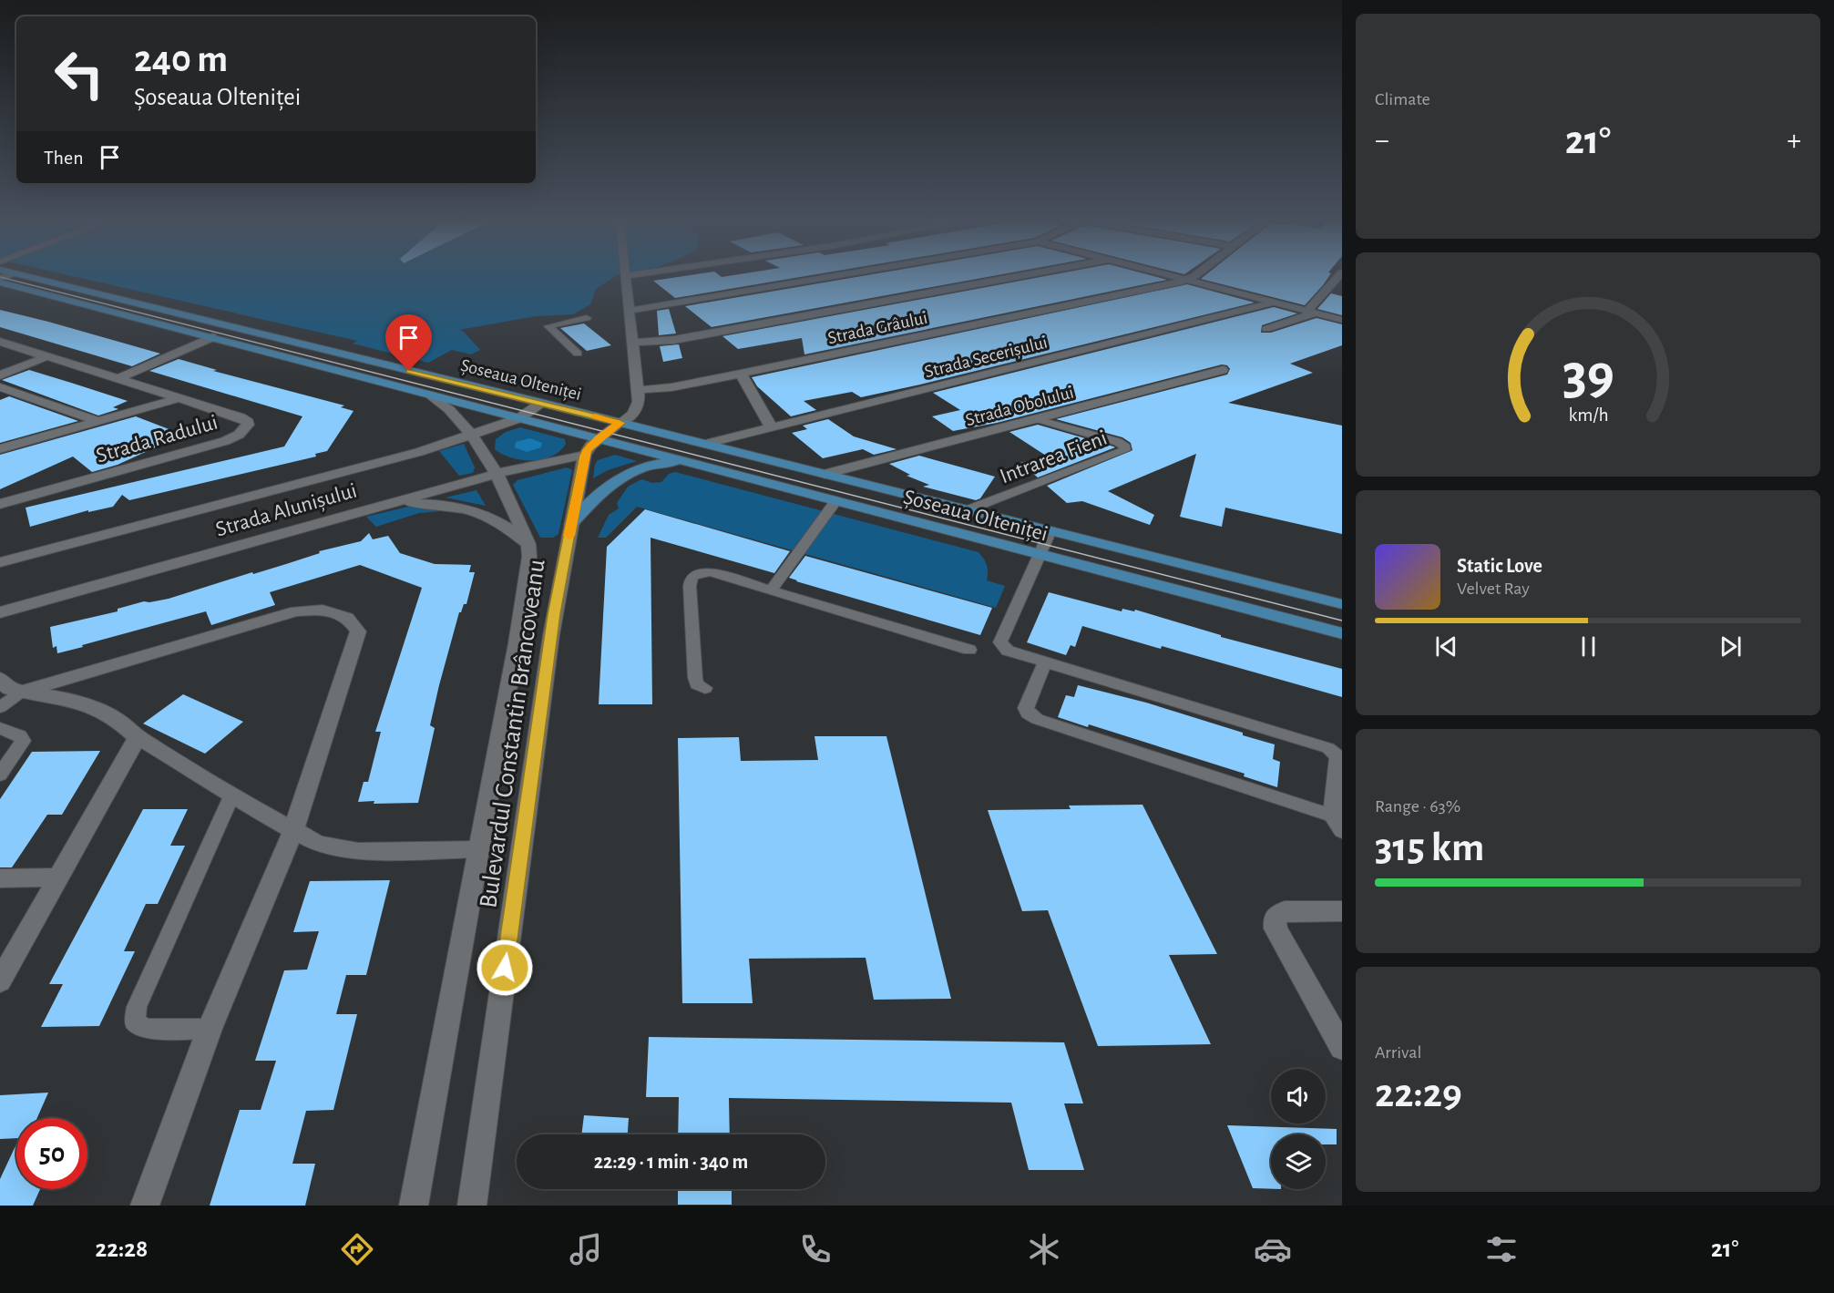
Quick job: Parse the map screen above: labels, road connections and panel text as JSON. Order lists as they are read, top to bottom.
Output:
{
  "streets": {
    "main road": ["Șoseaua Olteniței"],
    "street": [
      "Strada Grâului",
      "Strada Secerișului",
      "Strada Obolului",
      "Strada Radului",
      "Strada Alunișului",
      "Bulevardul Constantin Brâncoveanu"
    ],
    "lane": ["Intrarea Fieni"]
  },
  "crossings": [
    ["Strada Secerișului", "Șoseaua Olteniței"],
    ["Șoseaua Olteniței", "Strada Obolului"],
    ["Șoseaua Olteniței", "Intrarea Fieni"],
    ["Șoseaua Olteniței", "Strada Alunișului"],
    ["Șoseaua Olteniței", "Bulevardul Constantin Brâncoveanu"],
    ["Strada Obolului", "Intrarea Fieni"],
    ["Strada Alunișului", "Bulevardul Constantin Brâncoveanu"]
  ],
  "page": {
    "tile": [
      "Climate",
      ["Range · 63%", "315 km"],
      ["Arrival", "22:29"]
    ],
    "turn": ["240 m", "Șoseaua Olteniței"],
    "heat": ["−", "21°", "+"],
    "then": "Then",
    "song": ["Static Love", "Velvet Ray"],
    "limit": "50",
    "trip": "22:29 · 1 min · 340 m",
    "tabs": ["22:28", "21°"],
    "gauge": ["39", "km/h"]
  }
}
